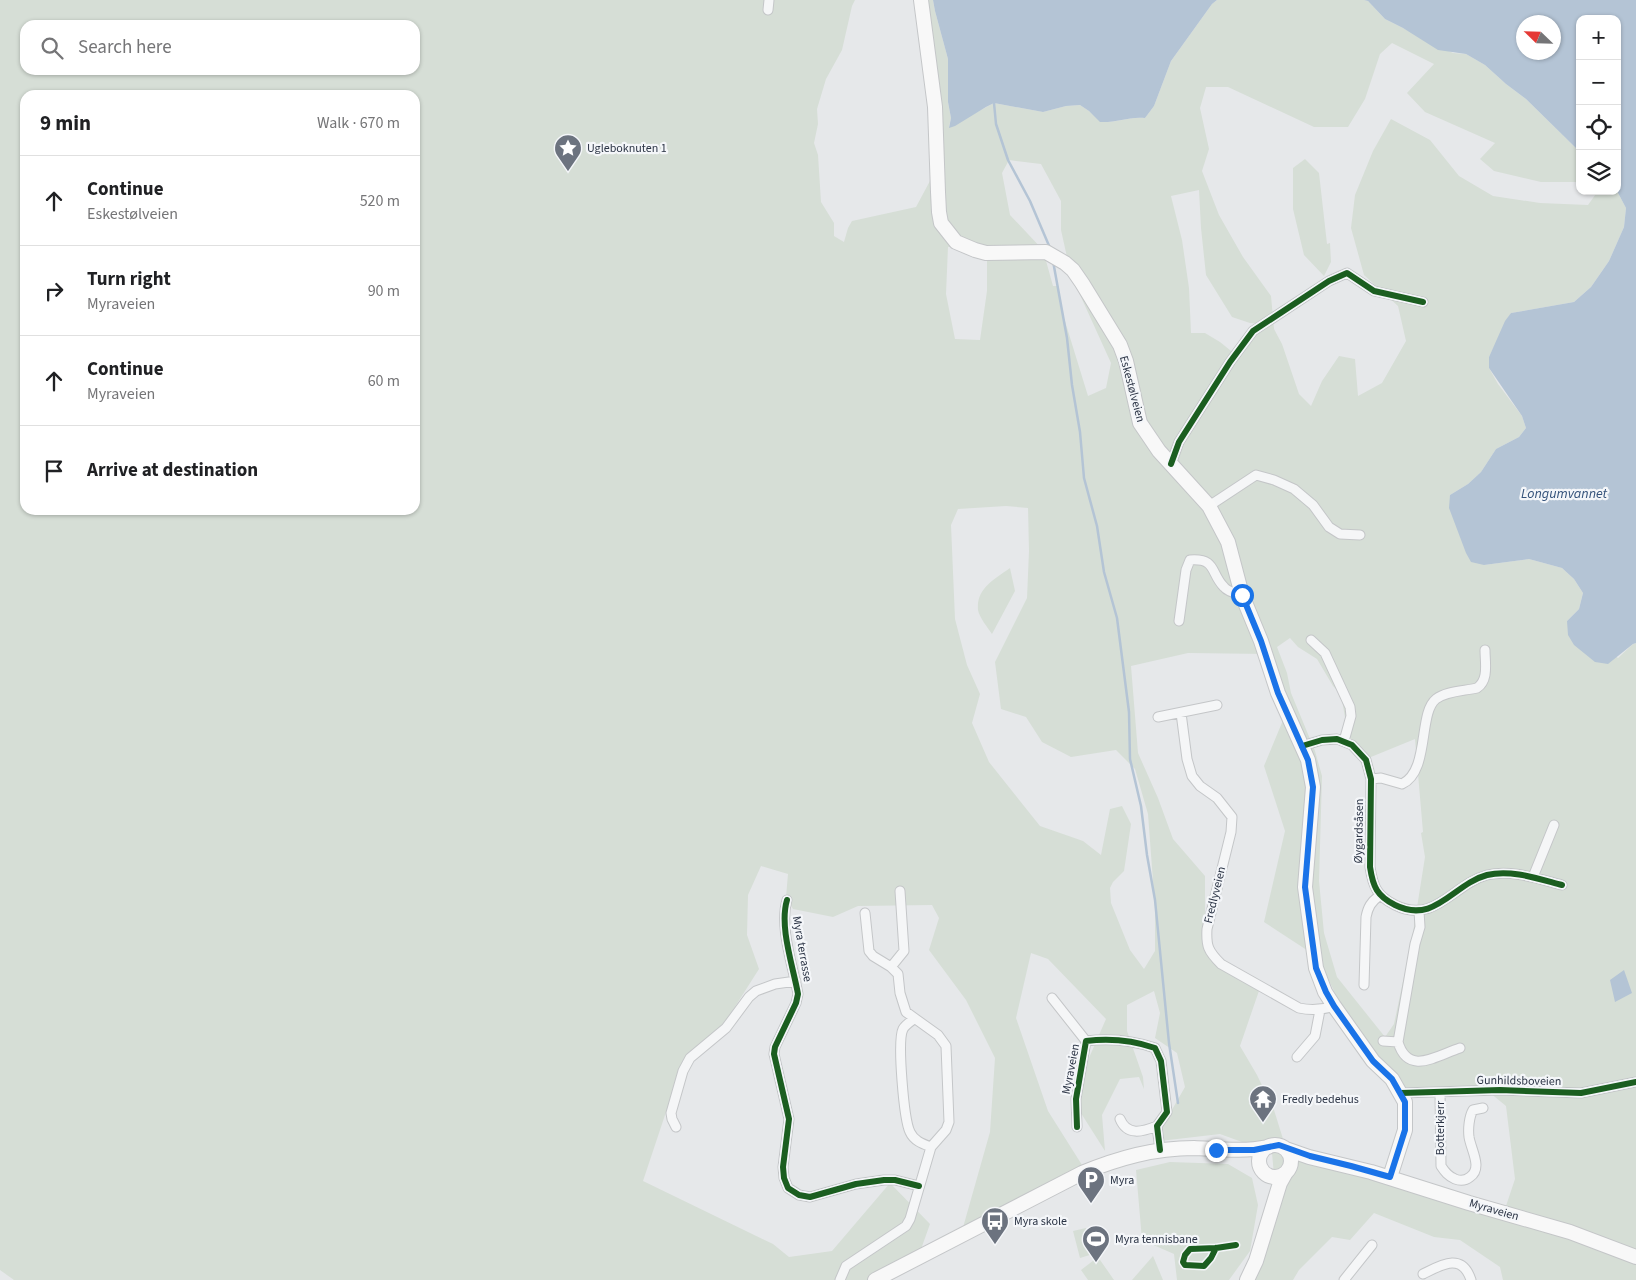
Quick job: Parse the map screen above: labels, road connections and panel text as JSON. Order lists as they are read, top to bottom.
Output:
{
  "streets": {
    "main road": ["Eskestølveien", "Myraveien"],
    "street": [
      "Øygardsåsen",
      "Fredlyveien",
      "Myra terrasse",
      "Gunhildsboveien",
      "Botterkjerr"
    ]
  },
  "crossings": [
    ["Eskestølveien", "Fredlyveien"],
    ["Eskestølveien", "Myraveien"],
    ["Eskestølveien", "Gunhildsboveien"],
    ["Gunhildsboveien", "Botterkjerr"]
  ],
  "water": ["Longumvannet"],
  "places": {
    "place": ["Ugleboknuten 1"],
    "temple": ["Fredly bedehus"],
    "parking": ["Myra"],
    "bus stop": ["Myra skole"],
    "sports": ["Myra tennisbane"]
  },
  "north": "top left",
  "page": {
    "map_buttons": ["+", "−"],
    "search": "Search here",
    "heading": ["9 min", "Walk · 670 m"],
    "list": [
      ["Continue", "Eskestølveien", "520 m"],
      ["Turn right", "Myraveien", "90 m"],
      ["Continue", "Myraveien", "60 m"],
      "Arrive at destination"
    ]
  }
}
